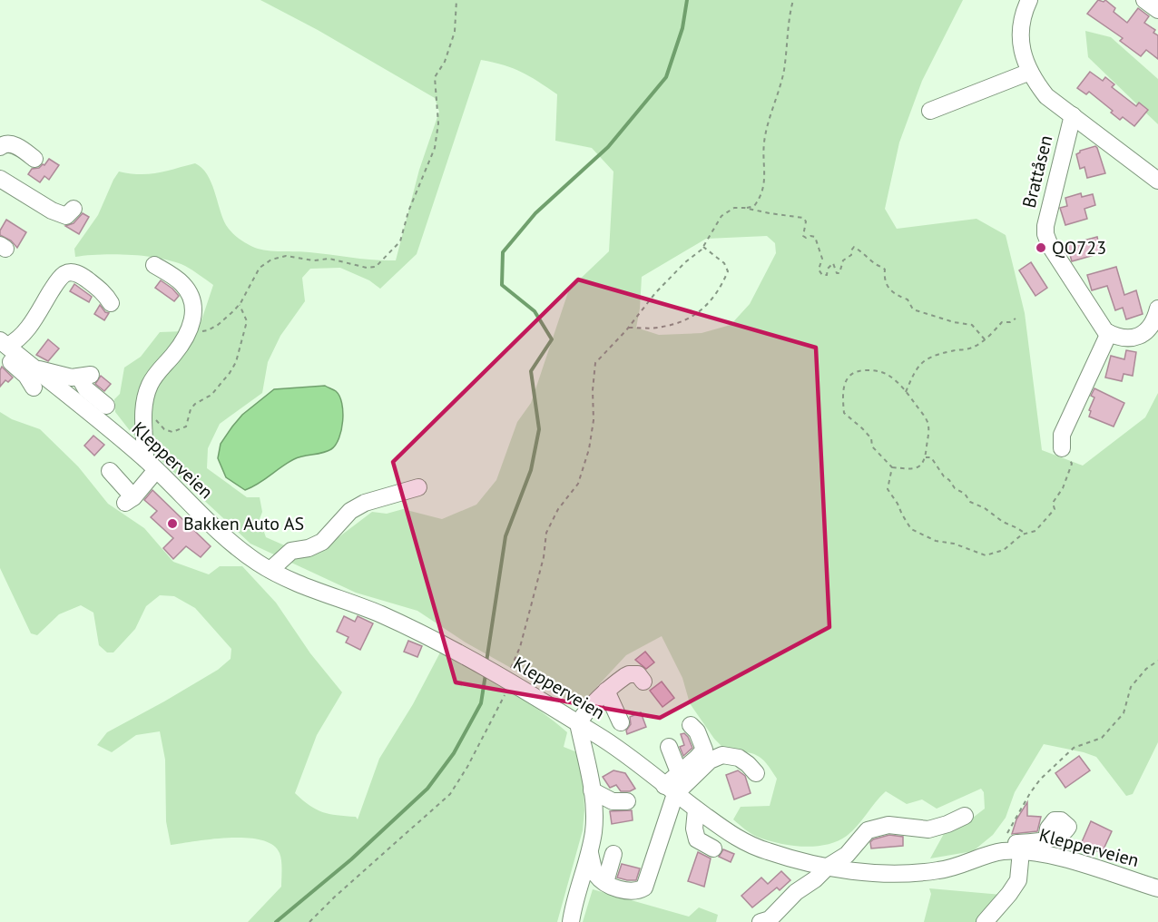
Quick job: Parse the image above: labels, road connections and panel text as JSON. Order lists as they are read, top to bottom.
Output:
{
  "streets": {
    "street": ["Brattåsen", "Klepperveien"]
  },
  "places": ["QO723", "Bakken Auto AS"]
}
